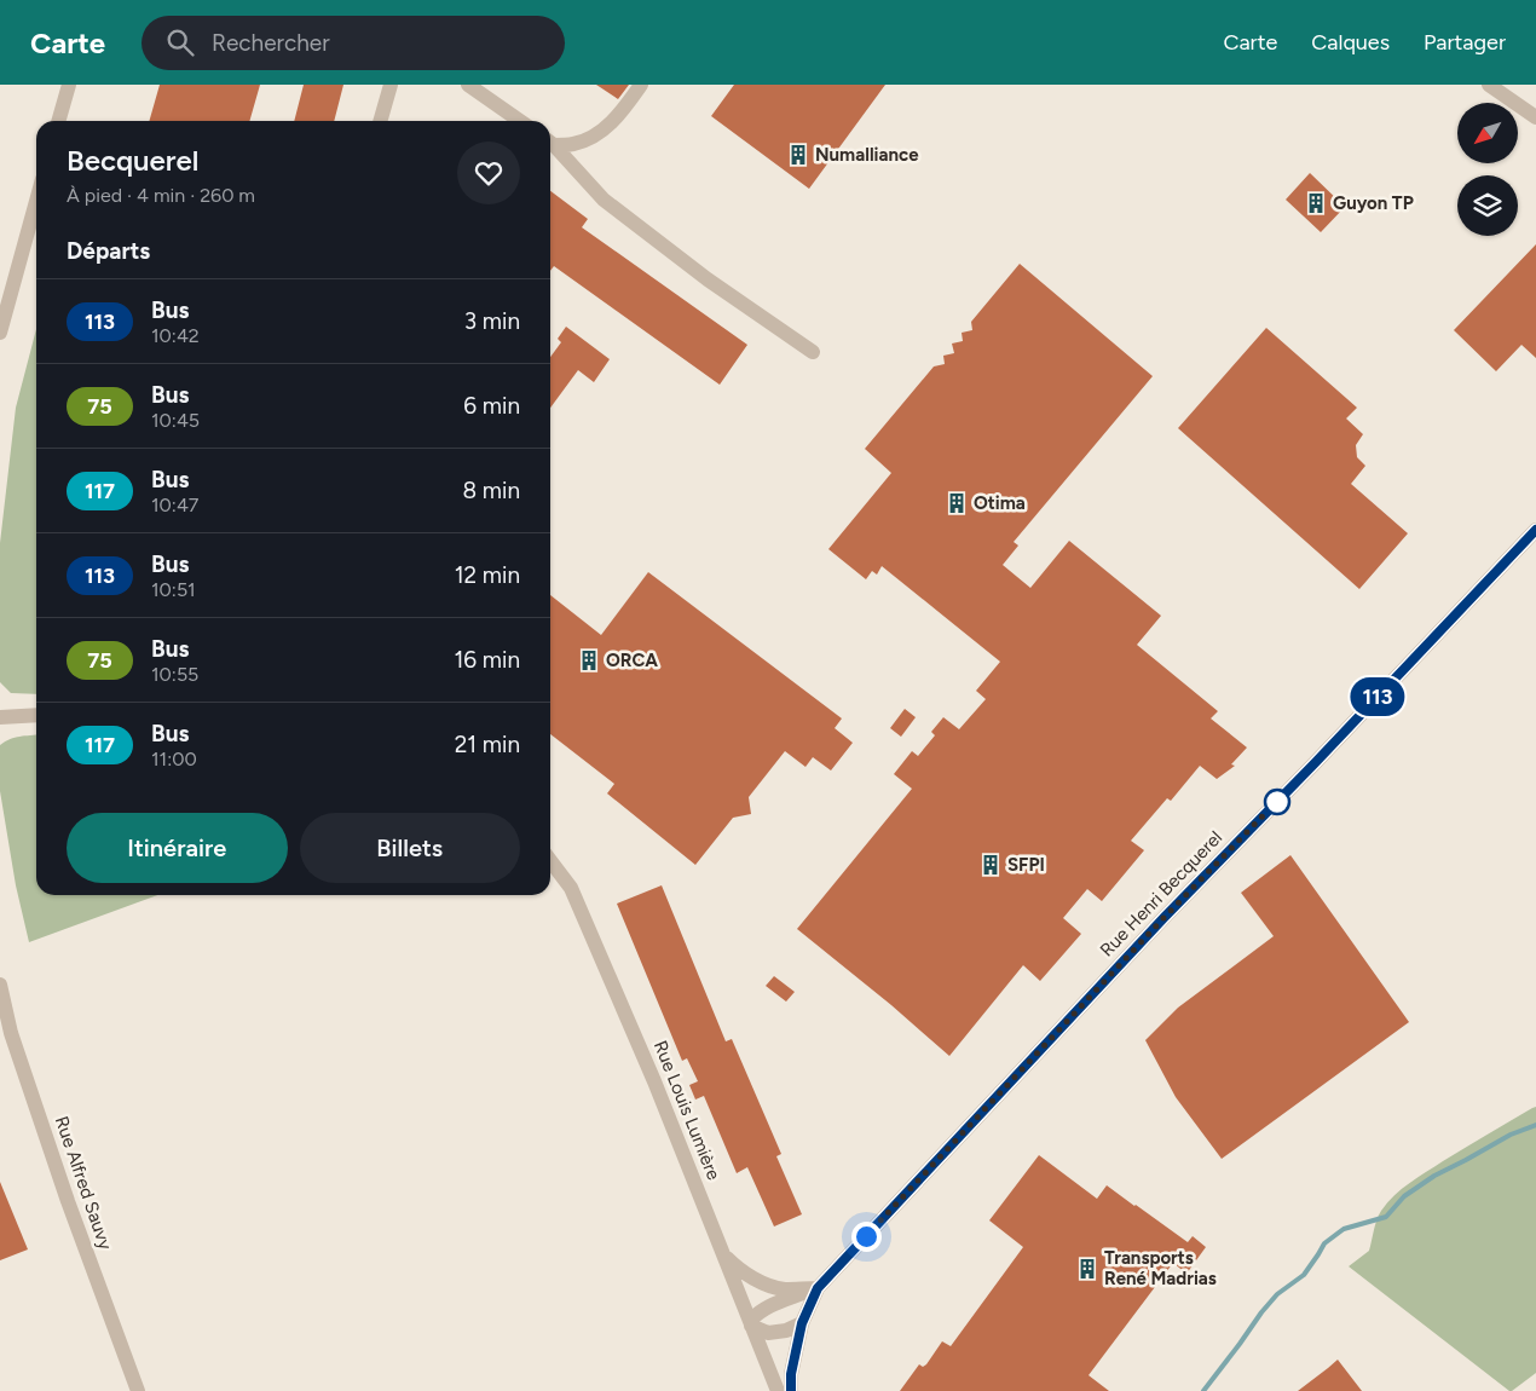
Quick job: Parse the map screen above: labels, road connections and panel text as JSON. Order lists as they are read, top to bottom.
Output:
{
  "streets": {
    "street": ["Rue Henri Becquerel", "Rue Louis Lumière", "Rue Alfred Sauvy"]
  },
  "crossings": [
    ["Rue Henri Becquerel", "Rue Louis Lumière"]
  ],
  "places": {
    "building": [
      "Numalliance",
      "Guyon TP",
      "Otima",
      "ORCA",
      "SFPI",
      "Transports René Madrias"
    ]
  },
  "lines": ["bus line 113"],
  "north": "bottom left",
  "page": {
    "header": "Carte",
    "search": "Rechercher",
    "nav": ["Carte", "Calques", "Partager"],
    "on_map": "113",
    "heading": [
      ["Becquerel", "À pied · 4 min · 260 m"],
      "Départs"
    ],
    "list": [
      {
        "mark": "113",
        "name": "Bus",
        "note": "10:42",
        "value": "3 min"
      },
      {
        "mark": "75",
        "name": "Bus",
        "note": "10:45",
        "value": "6 min"
      },
      {
        "mark": "117",
        "name": "Bus",
        "note": "10:47",
        "value": "8 min"
      },
      {
        "mark": "113",
        "name": "Bus",
        "note": "10:51",
        "value": "12 min"
      },
      {
        "mark": "75",
        "name": "Bus",
        "note": "10:55",
        "value": "16 min"
      },
      {
        "mark": "117",
        "name": "Bus",
        "note": "11:00",
        "value": "21 min"
      }
    ],
    "buttons": ["Itinéraire", "Billets"]
  }
}
